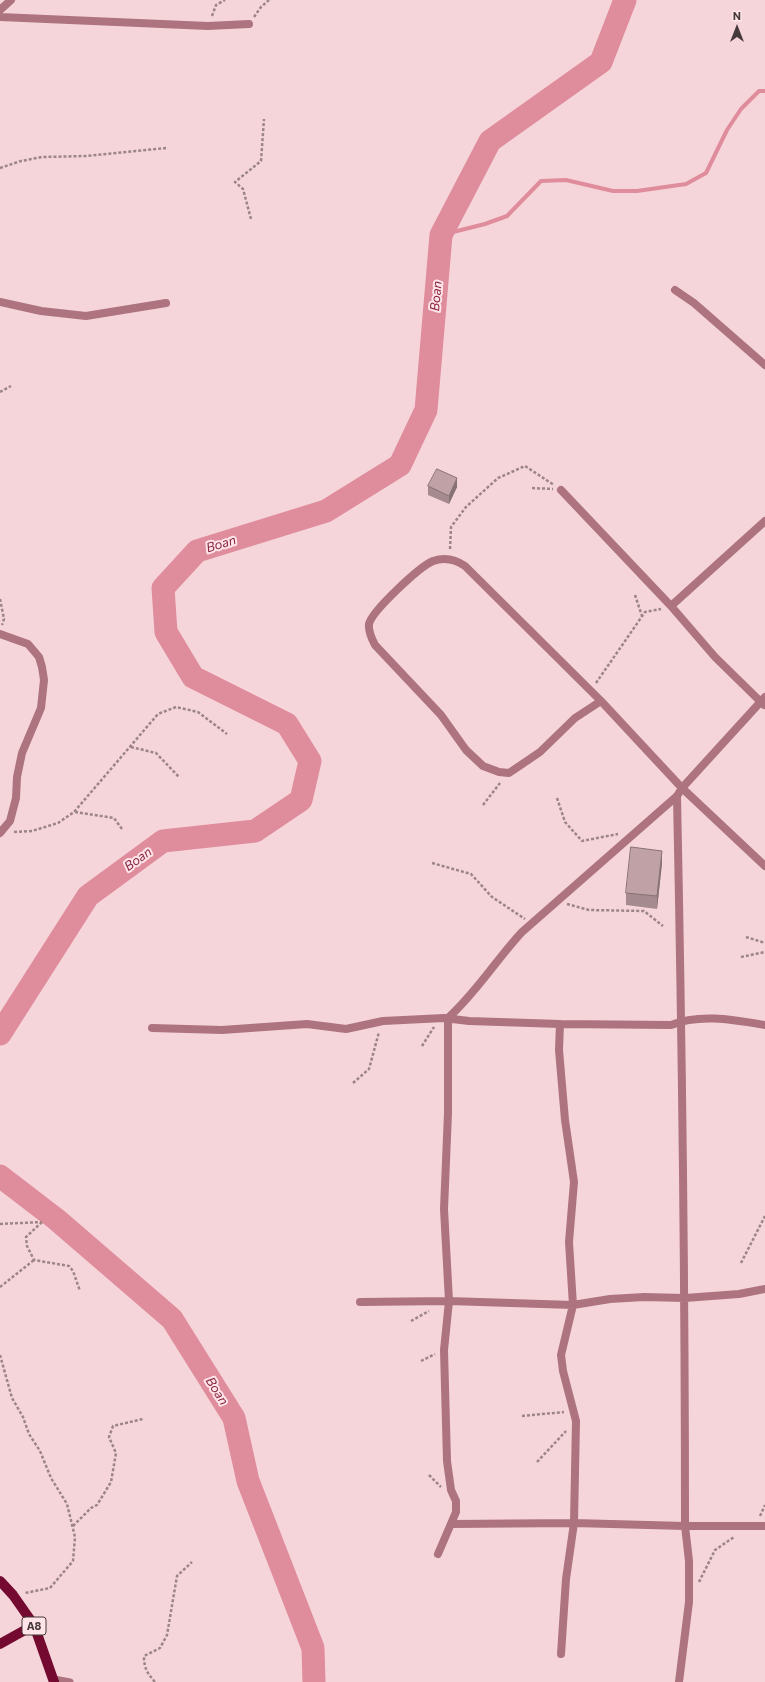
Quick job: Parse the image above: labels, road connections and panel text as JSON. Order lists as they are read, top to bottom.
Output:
{
  "streets": {
    "main road": ["A8"]
  },
  "water": ["Boan"],
  "north": "top"
}
